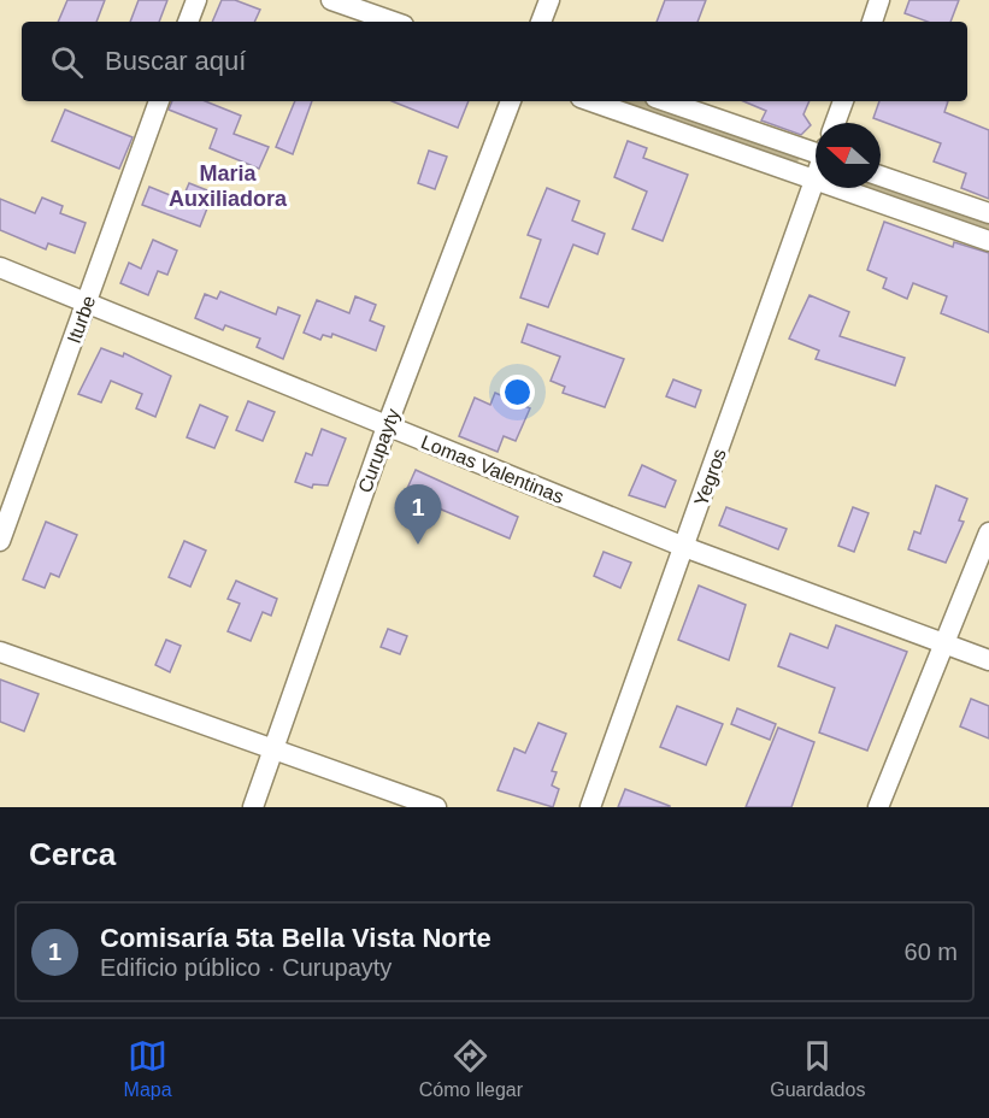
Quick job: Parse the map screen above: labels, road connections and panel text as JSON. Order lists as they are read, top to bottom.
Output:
{
  "streets": {
    "street": [
      "Iturbe",
      "Curupayty",
      "Lomas Valentinas",
      "Yegros"
    ]
  },
  "crossings": [
    ["Iturbe", "Lomas Valentinas"],
    ["Curupayty", "Lomas Valentinas"],
    ["Lomas Valentinas", "Yegros"]
  ],
  "districts": ["Maria Auxiliadora"],
  "north": "left",
  "page": {
    "search": "Buscar aquí",
    "pins": "1",
    "heading": "Cerca",
    "list": [
      {
        "mark": "1",
        "name": "Comisaría 5ta Bella Vista Norte",
        "note": "Edificio público · Curupayty",
        "value": "60 m"
      }
    ],
    "nav": ["Mapa", "Cómo llegar", "Guardados"]
  }
}
